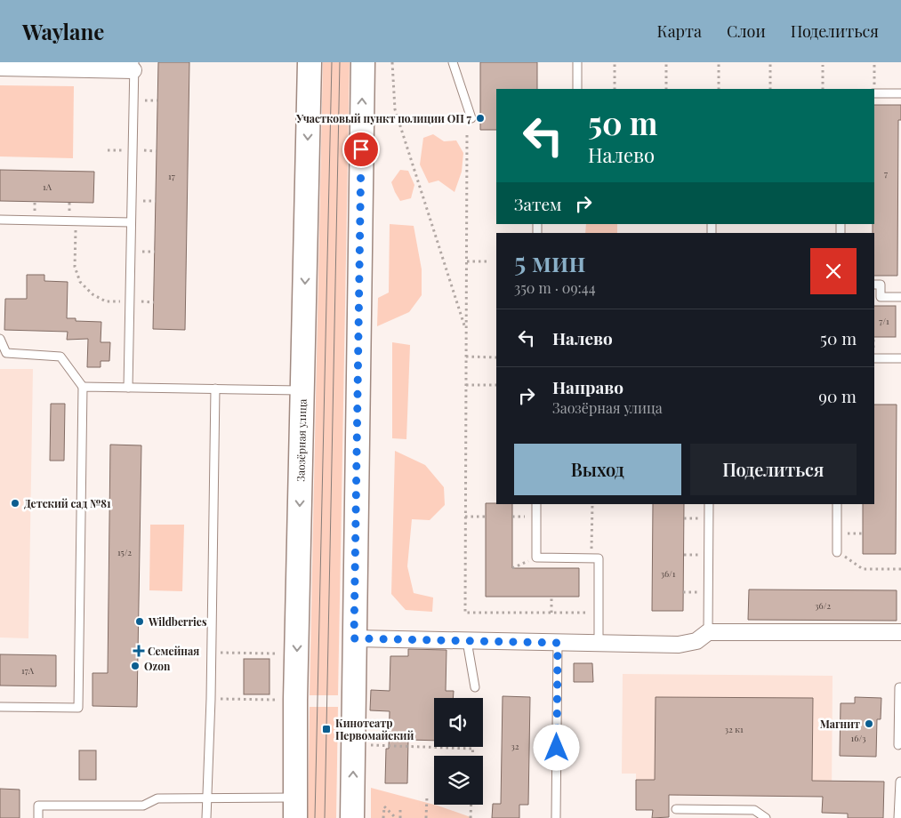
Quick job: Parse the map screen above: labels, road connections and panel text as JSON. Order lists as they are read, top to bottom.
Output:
{
  "streets": {
    "main road": ["Заозёрная улица"]
  },
  "places": {
    "other": [
      "Участковый пункт полиции ОП 7",
      "Детский сад №81",
      "Wildberries",
      "Ozon",
      "Магнит"
    ],
    "health": ["Семейная"],
    "transit": ["Кинотеатр Первомайский"]
  },
  "house_numbers": [
    "7",
    "17",
    "1А",
    "7/1",
    "15/2",
    "36/1",
    "36/2",
    "17А",
    "32 к1",
    "16/3",
    "32"
  ],
  "page": {
    "header": "Waylane",
    "nav": ["Карта", "Слои", "Поделиться"],
    "turn": ["50 m", "Налево"],
    "then": "Затем",
    "heading": ["5 мин", "350 m · 09:44"],
    "list": [
      {
        "name": "Налево",
        "value": "50 m"
      },
      {
        "name": "Направо",
        "note": "Заозёрная улица",
        "value": "90 m"
      }
    ],
    "buttons": ["Выход", "Поделиться"]
  }
}
